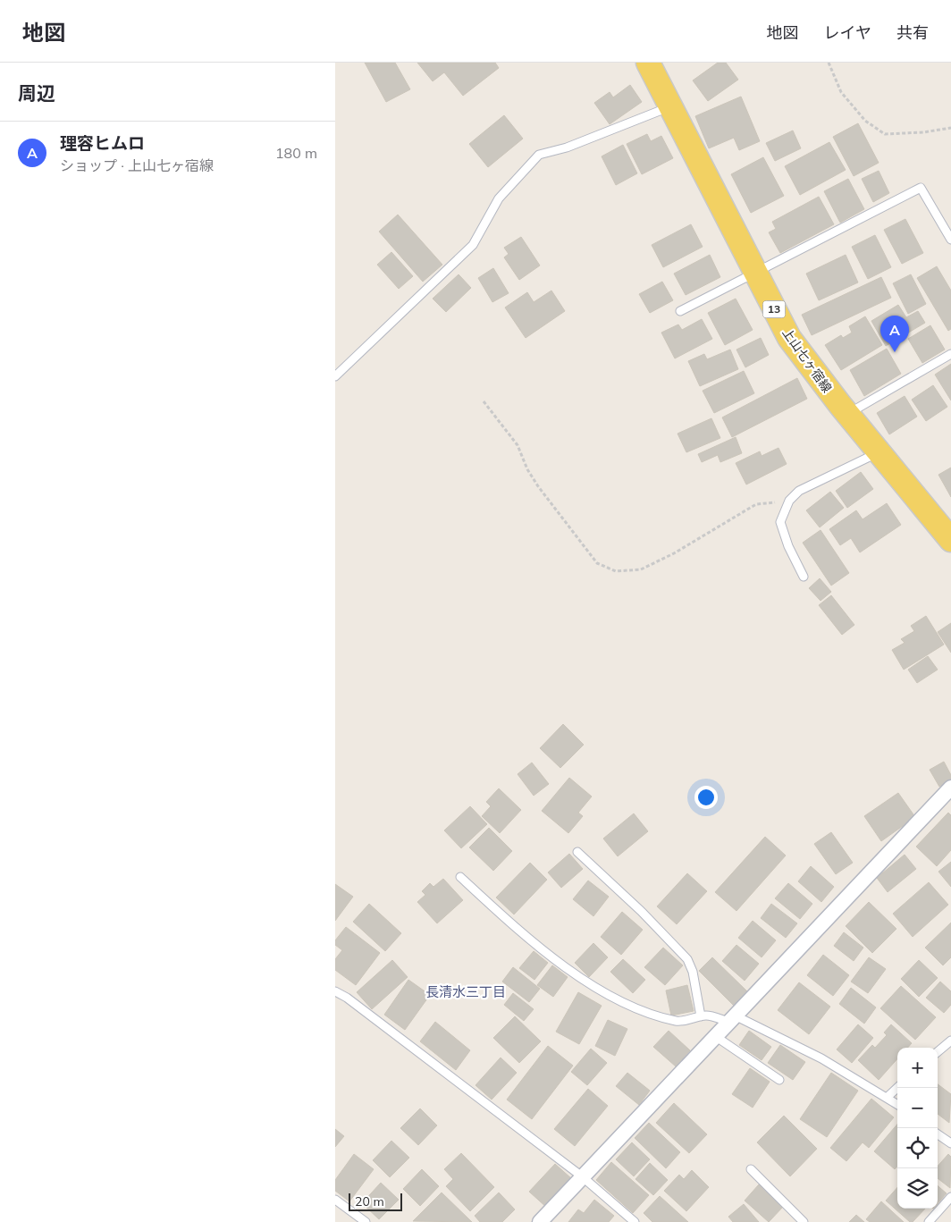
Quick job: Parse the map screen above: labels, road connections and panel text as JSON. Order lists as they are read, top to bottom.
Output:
{
  "streets": {
    "main road": ["13", "上山七ヶ宿線"]
  },
  "districts": ["長清水三丁目"],
  "scale_bar": "20 m",
  "page": {
    "header": "地図",
    "nav": ["地図", "レイヤ", "共有"],
    "heading": "周辺",
    "list": [
      {
        "mark": "A",
        "name": "理容ヒムロ",
        "note": "ショップ · 上山七ヶ宿線",
        "value": "180 m"
      }
    ],
    "pins": "A",
    "map_buttons": ["+", "−"],
    "scale": "20 m"
  }
}
